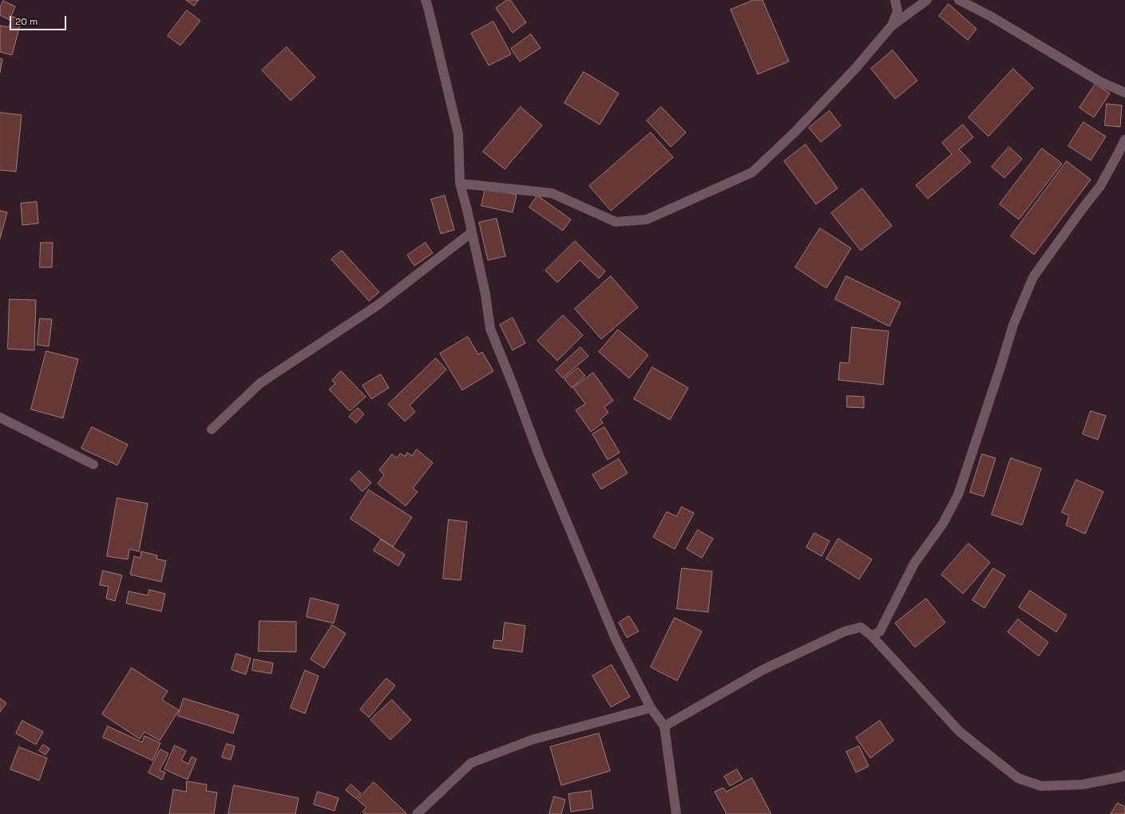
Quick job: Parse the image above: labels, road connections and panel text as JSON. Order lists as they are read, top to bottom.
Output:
{
  "scale_bar": "20 m"
}
